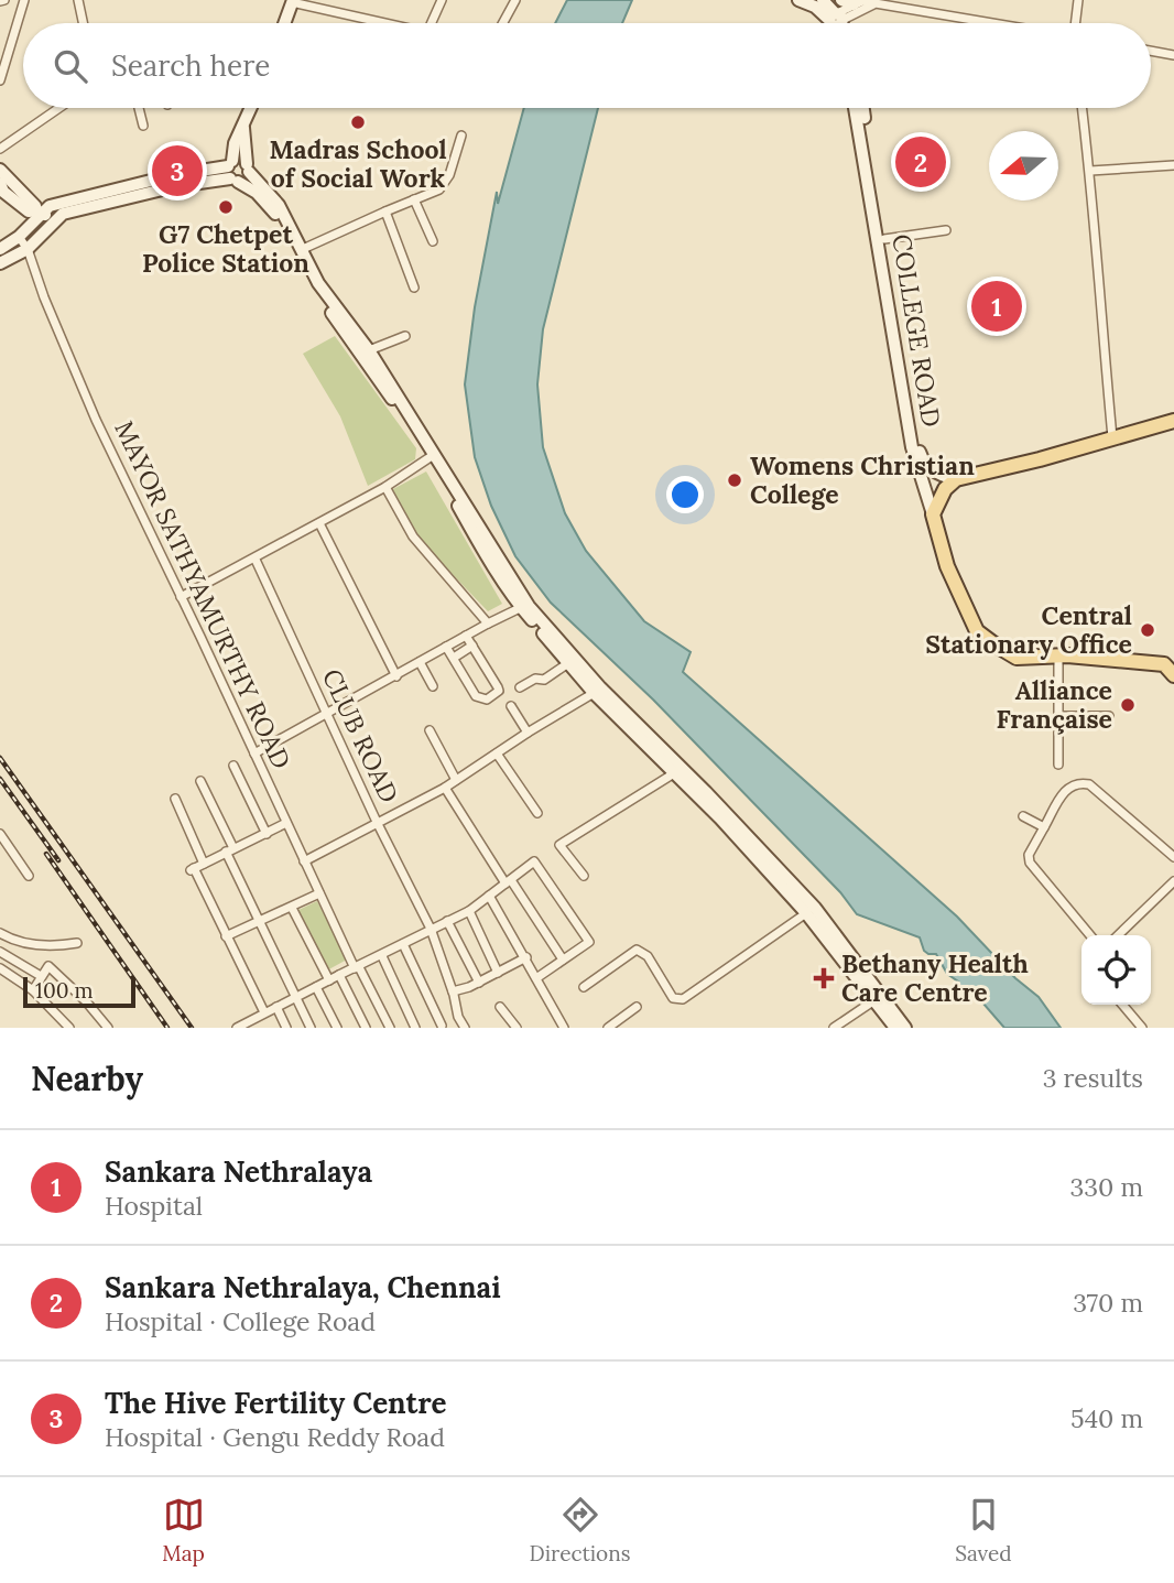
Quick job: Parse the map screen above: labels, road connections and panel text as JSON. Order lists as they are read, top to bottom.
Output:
{
  "streets": {
    "main road": ["COLLEGE ROAD"],
    "street": ["MAYOR SATHYAMURTHY ROAD", "CLUB ROAD"]
  },
  "places": {
    "other": [
      "Madras School of Social Work",
      "G7 Chetpet Police Station",
      "Womens Christian College",
      "Central Stationary Office",
      "Alliance Française"
    ],
    "health": ["Bethany Health Care Centre"]
  },
  "scale_bar": "100 m",
  "north": "left",
  "page": {
    "search": "Search here",
    "pins": ["2", "3", "1"],
    "scale": "100 m",
    "heading": ["Nearby", "3 results"],
    "list": [
      {
        "mark": "1",
        "name": "Sankara Nethralaya",
        "note": "Hospital",
        "value": "330 m"
      },
      {
        "mark": "2",
        "name": "Sankara Nethralaya, Chennai",
        "note": "Hospital · College Road",
        "value": "370 m"
      },
      {
        "mark": "3",
        "name": "The Hive Fertility Centre",
        "note": "Hospital · Gengu Reddy Road",
        "value": "540 m"
      }
    ],
    "nav": ["Map", "Directions", "Saved"]
  }
}
